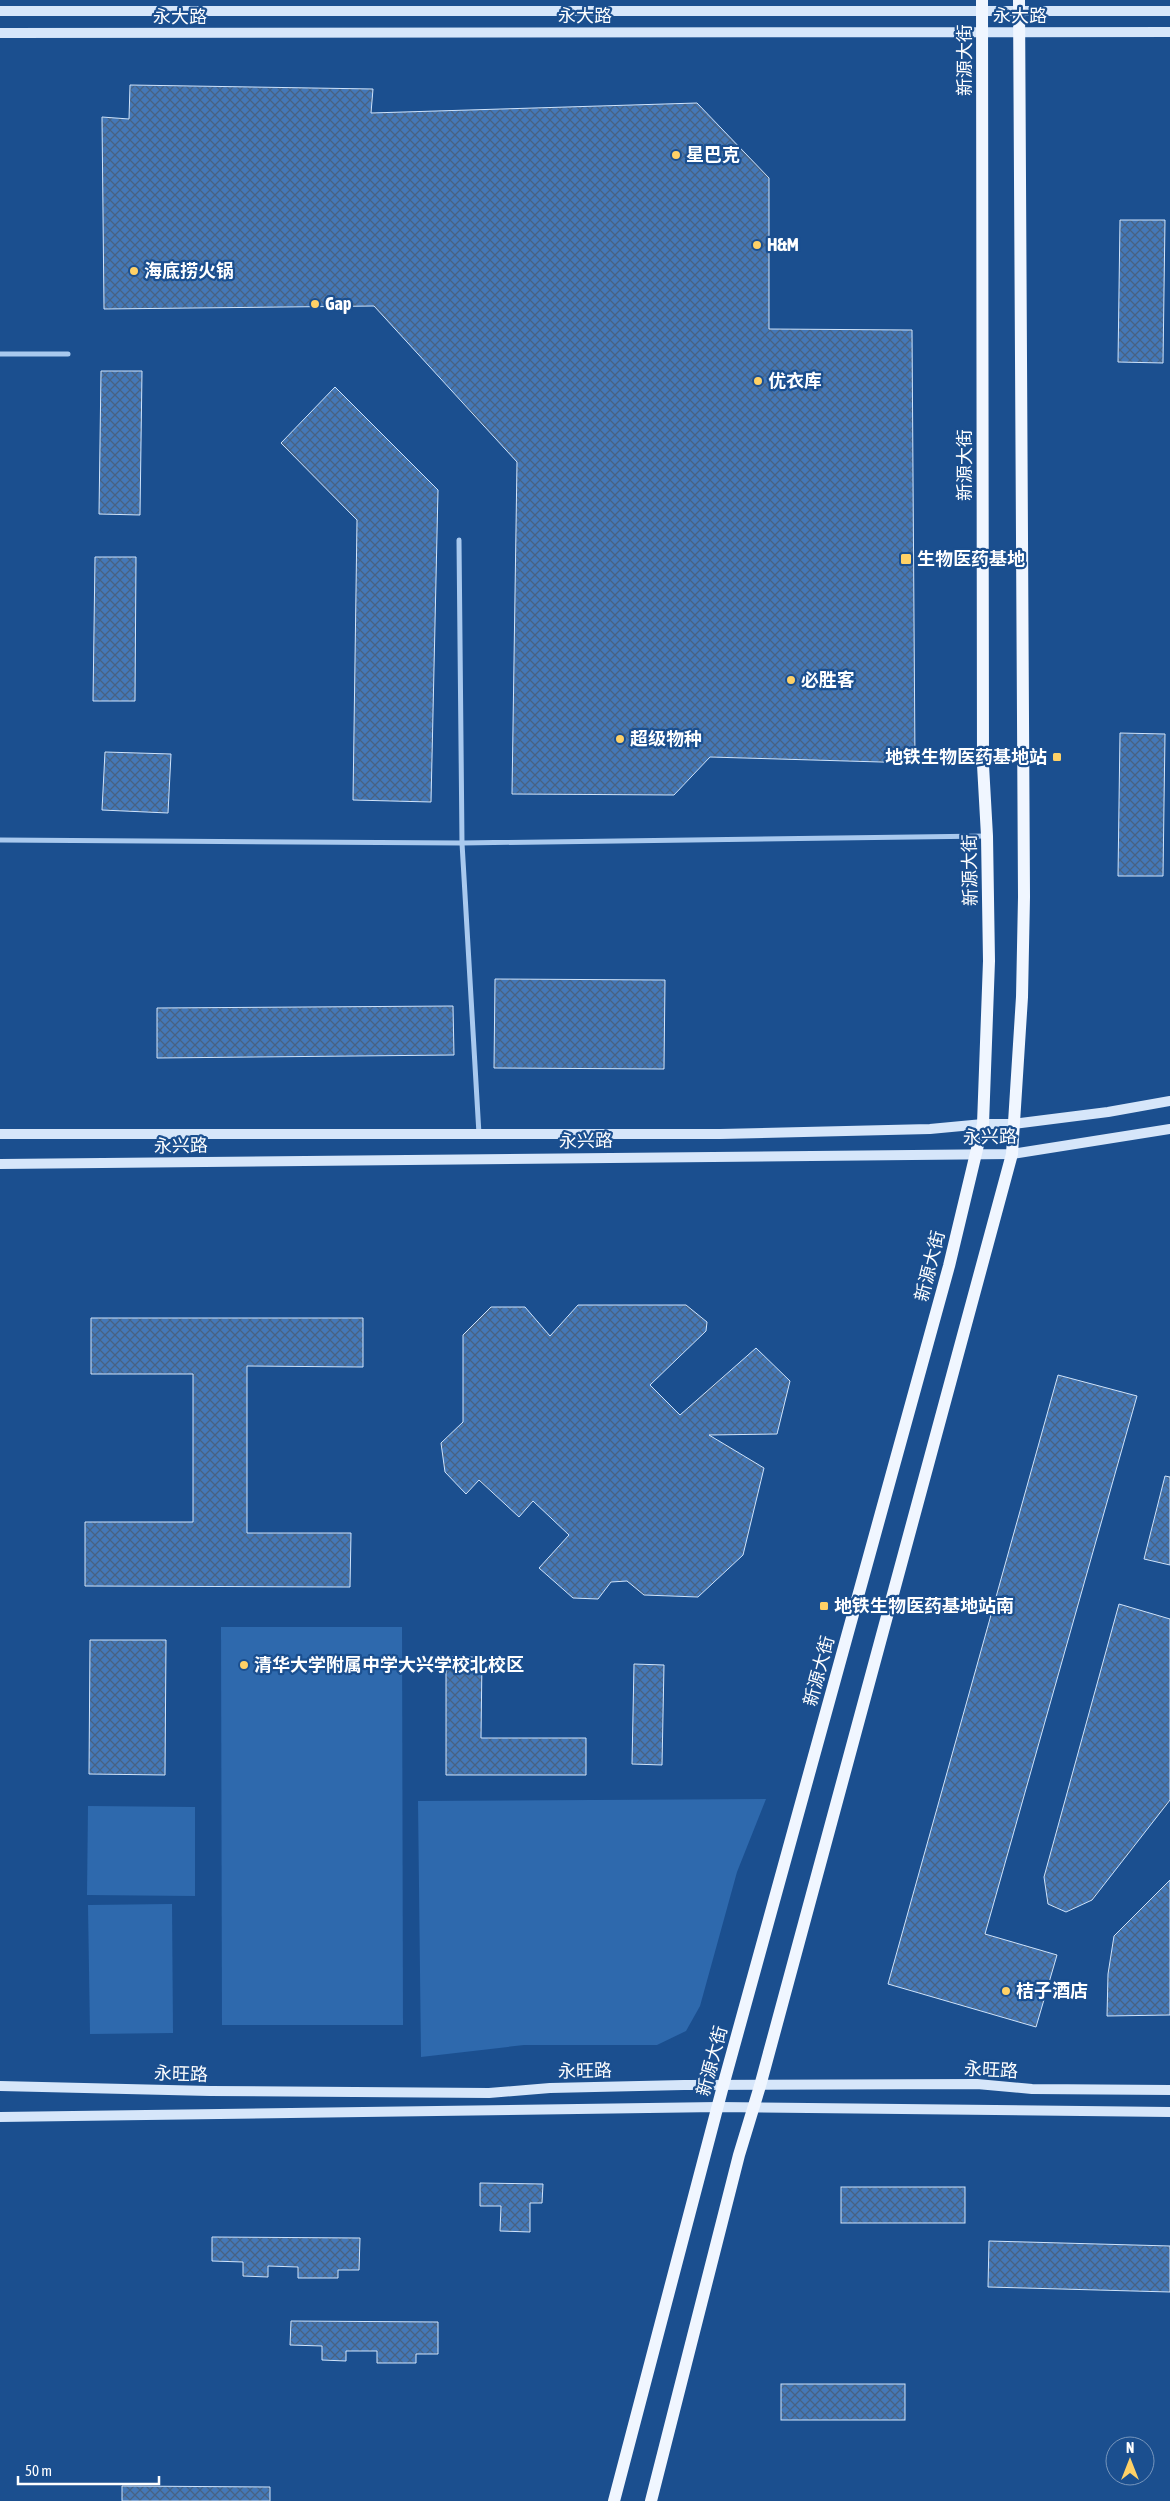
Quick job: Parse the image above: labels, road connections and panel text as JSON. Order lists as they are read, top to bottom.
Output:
{
  "streets": {
    "main road": ["新源大街"],
    "street": ["永大路", "永兴路", "永旺路"]
  },
  "crossings": [
    ["永大路", "新源大街"],
    ["新源大街", "永兴路"],
    ["新源大街", "永旺路"]
  ],
  "places": {
    "other": [
      "星巴克",
      "H&M",
      "海底捞火锅",
      "Gap",
      "优衣库",
      "必胜客",
      "超级物种",
      "清华大学附属中学大兴学校北校区",
      "桔子酒店"
    ],
    "transit": ["生物医药基地", "地铁生物医药基地站", "地铁生物医药基地站南"]
  },
  "scale_bar": "50 m",
  "north": "top"
}
